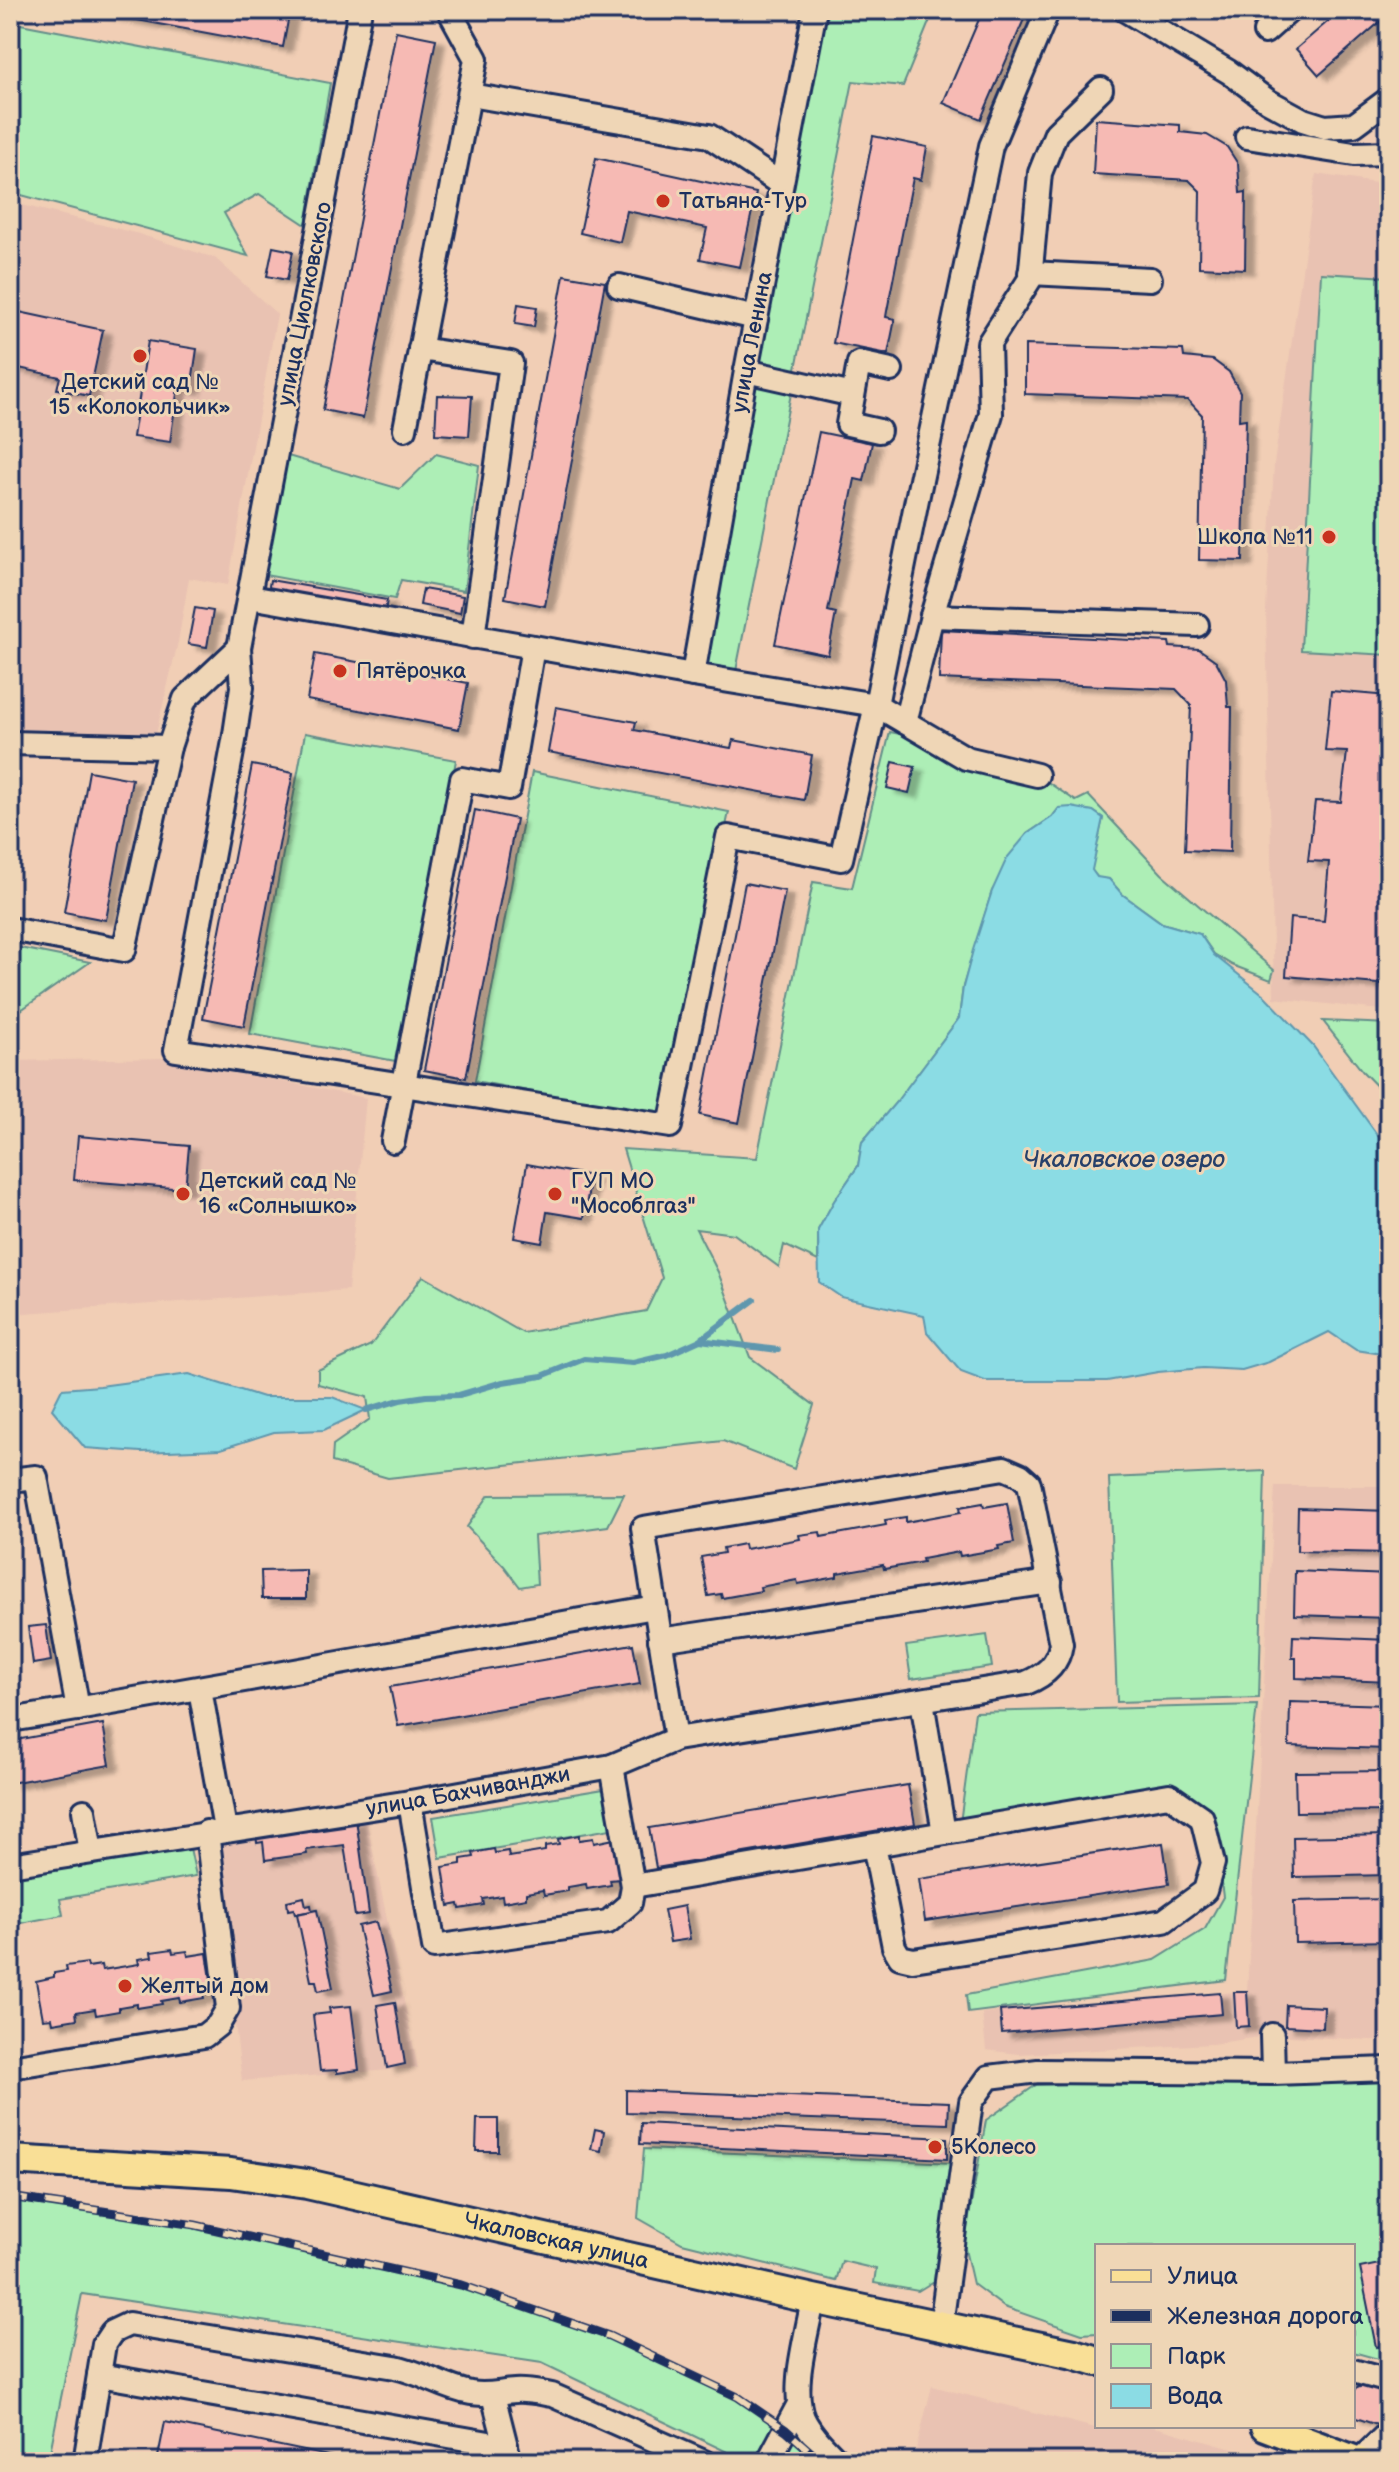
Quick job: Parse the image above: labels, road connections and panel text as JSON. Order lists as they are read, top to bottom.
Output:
{
  "streets": {
    "main road": ["Чкаловская улица"],
    "street": ["улица Циолковского", "улица Ленина", "улица Бахчиванджи"]
  },
  "water": ["Чкаловское озеро"],
  "places": [
    "Татьяна-Тур",
    "Детский сад № 15 «Колокольчик»",
    "Школа №11",
    "Пятёрочка",
    "Детский сад № 16 «Солнышко»",
    "ГУП МО \"Мособлгаз\"",
    "Желтый дом",
    "5Колесо"
  ],
  "legend": [
    "Улица",
    "Железная дорога",
    "Парк",
    "Вода"
  ]
}
